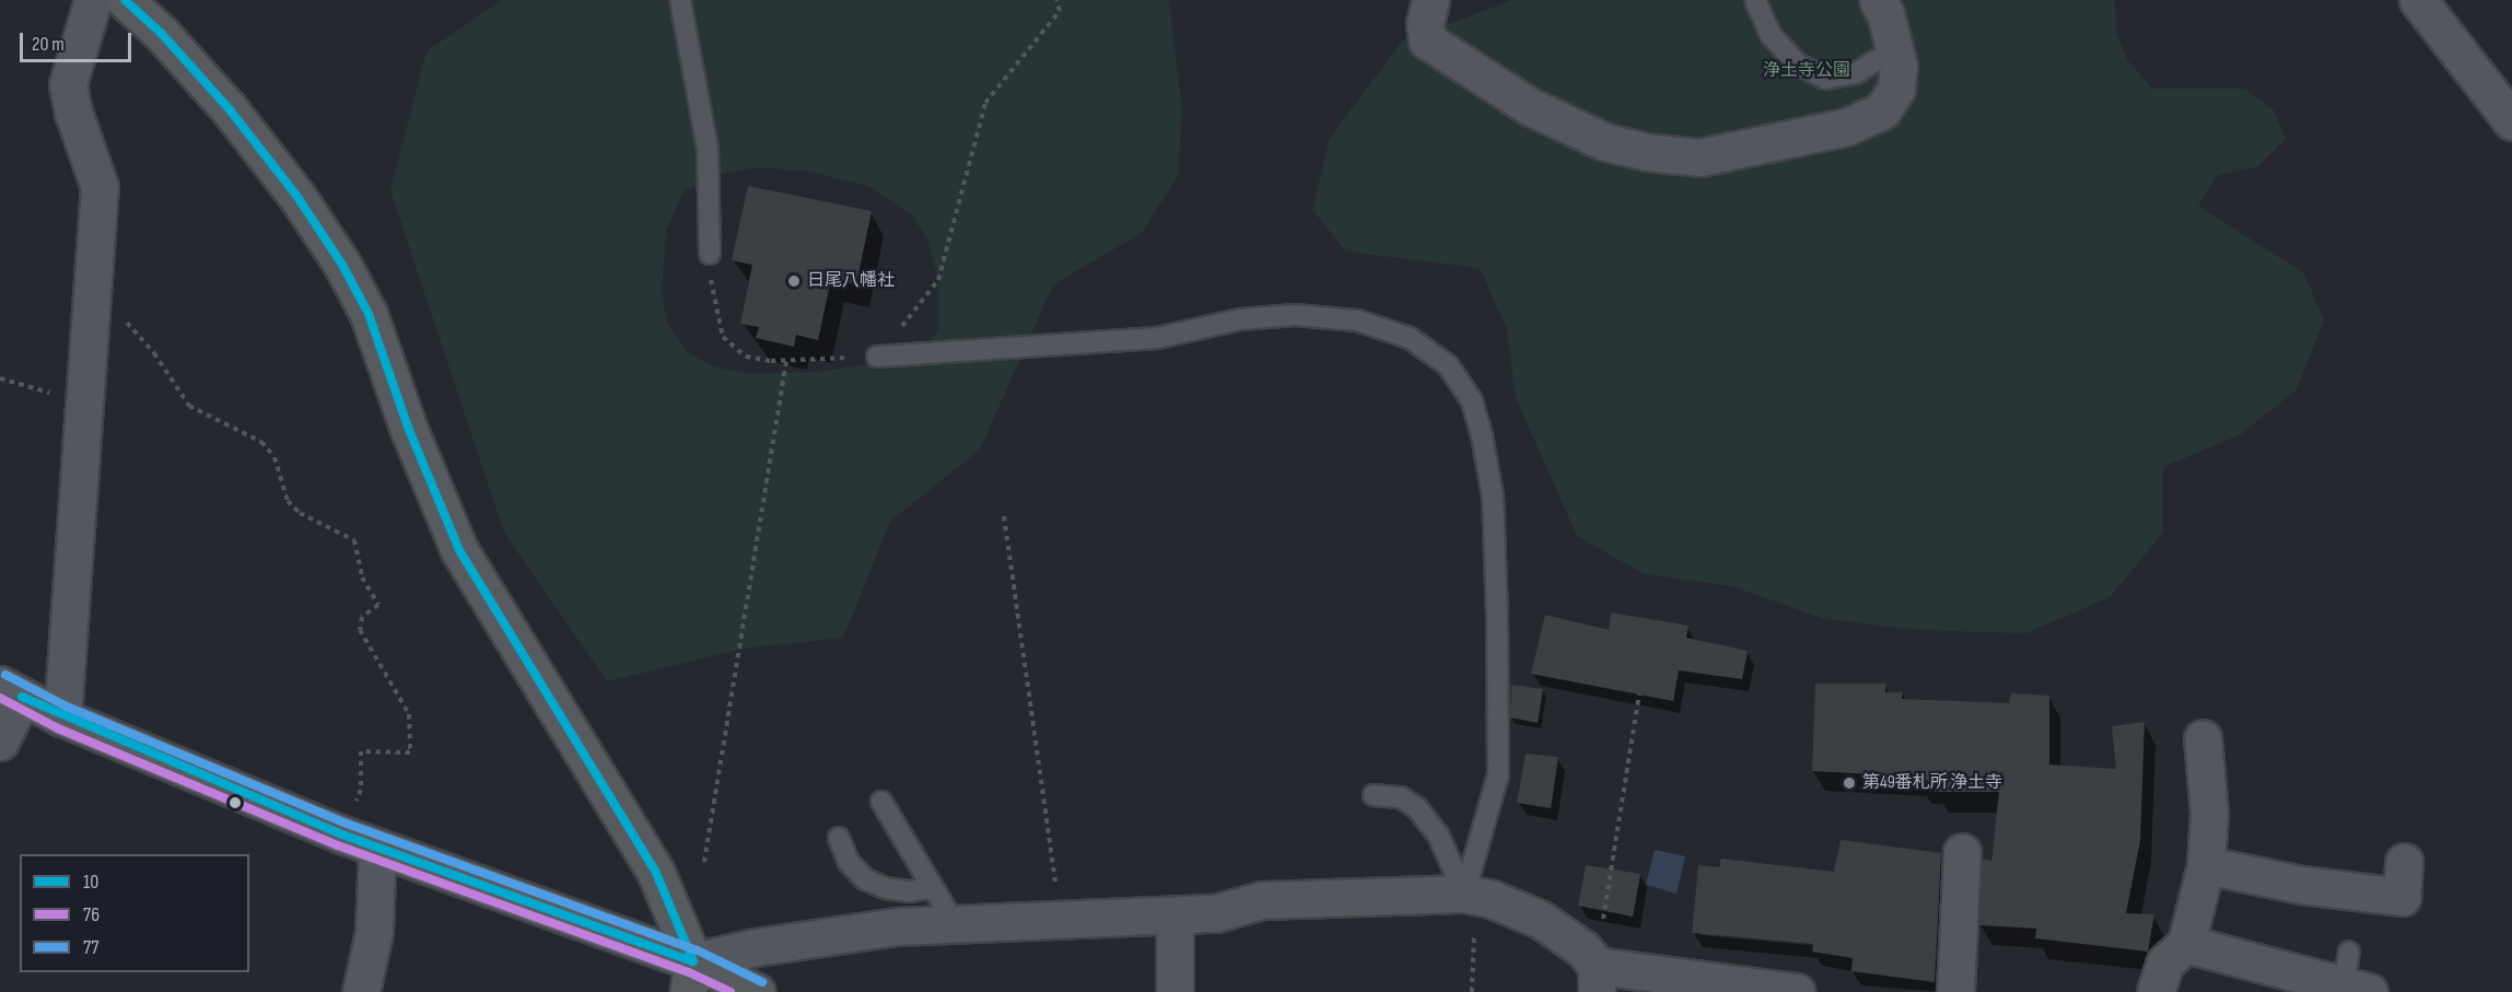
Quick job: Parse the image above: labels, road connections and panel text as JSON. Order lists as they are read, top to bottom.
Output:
{
  "parks": ["浄土寺公園"],
  "places": ["日尾八幡社", "第49番札所 浄土寺"],
  "lines": ["transit line 10", "transit line 77", "transit line 76"],
  "legend": ["10", "76", "77"],
  "scale_bar": "20 m"
}
